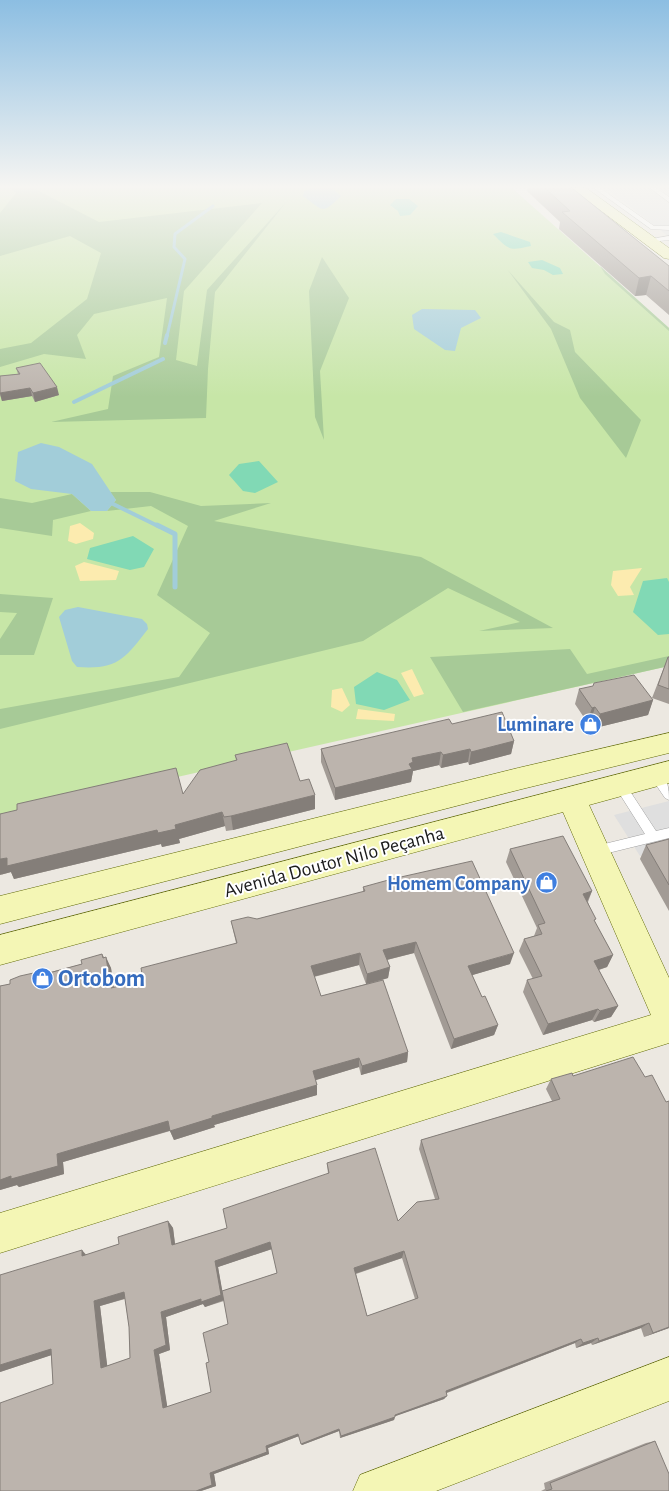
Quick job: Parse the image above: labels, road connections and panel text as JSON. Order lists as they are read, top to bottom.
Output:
{
  "streets": {
    "main road": ["Avenida Doutor Nilo Peçanha"]
  },
  "places": {
    "shop": ["Luminare", "Homem Company", "Ortobom"]
  }
}
